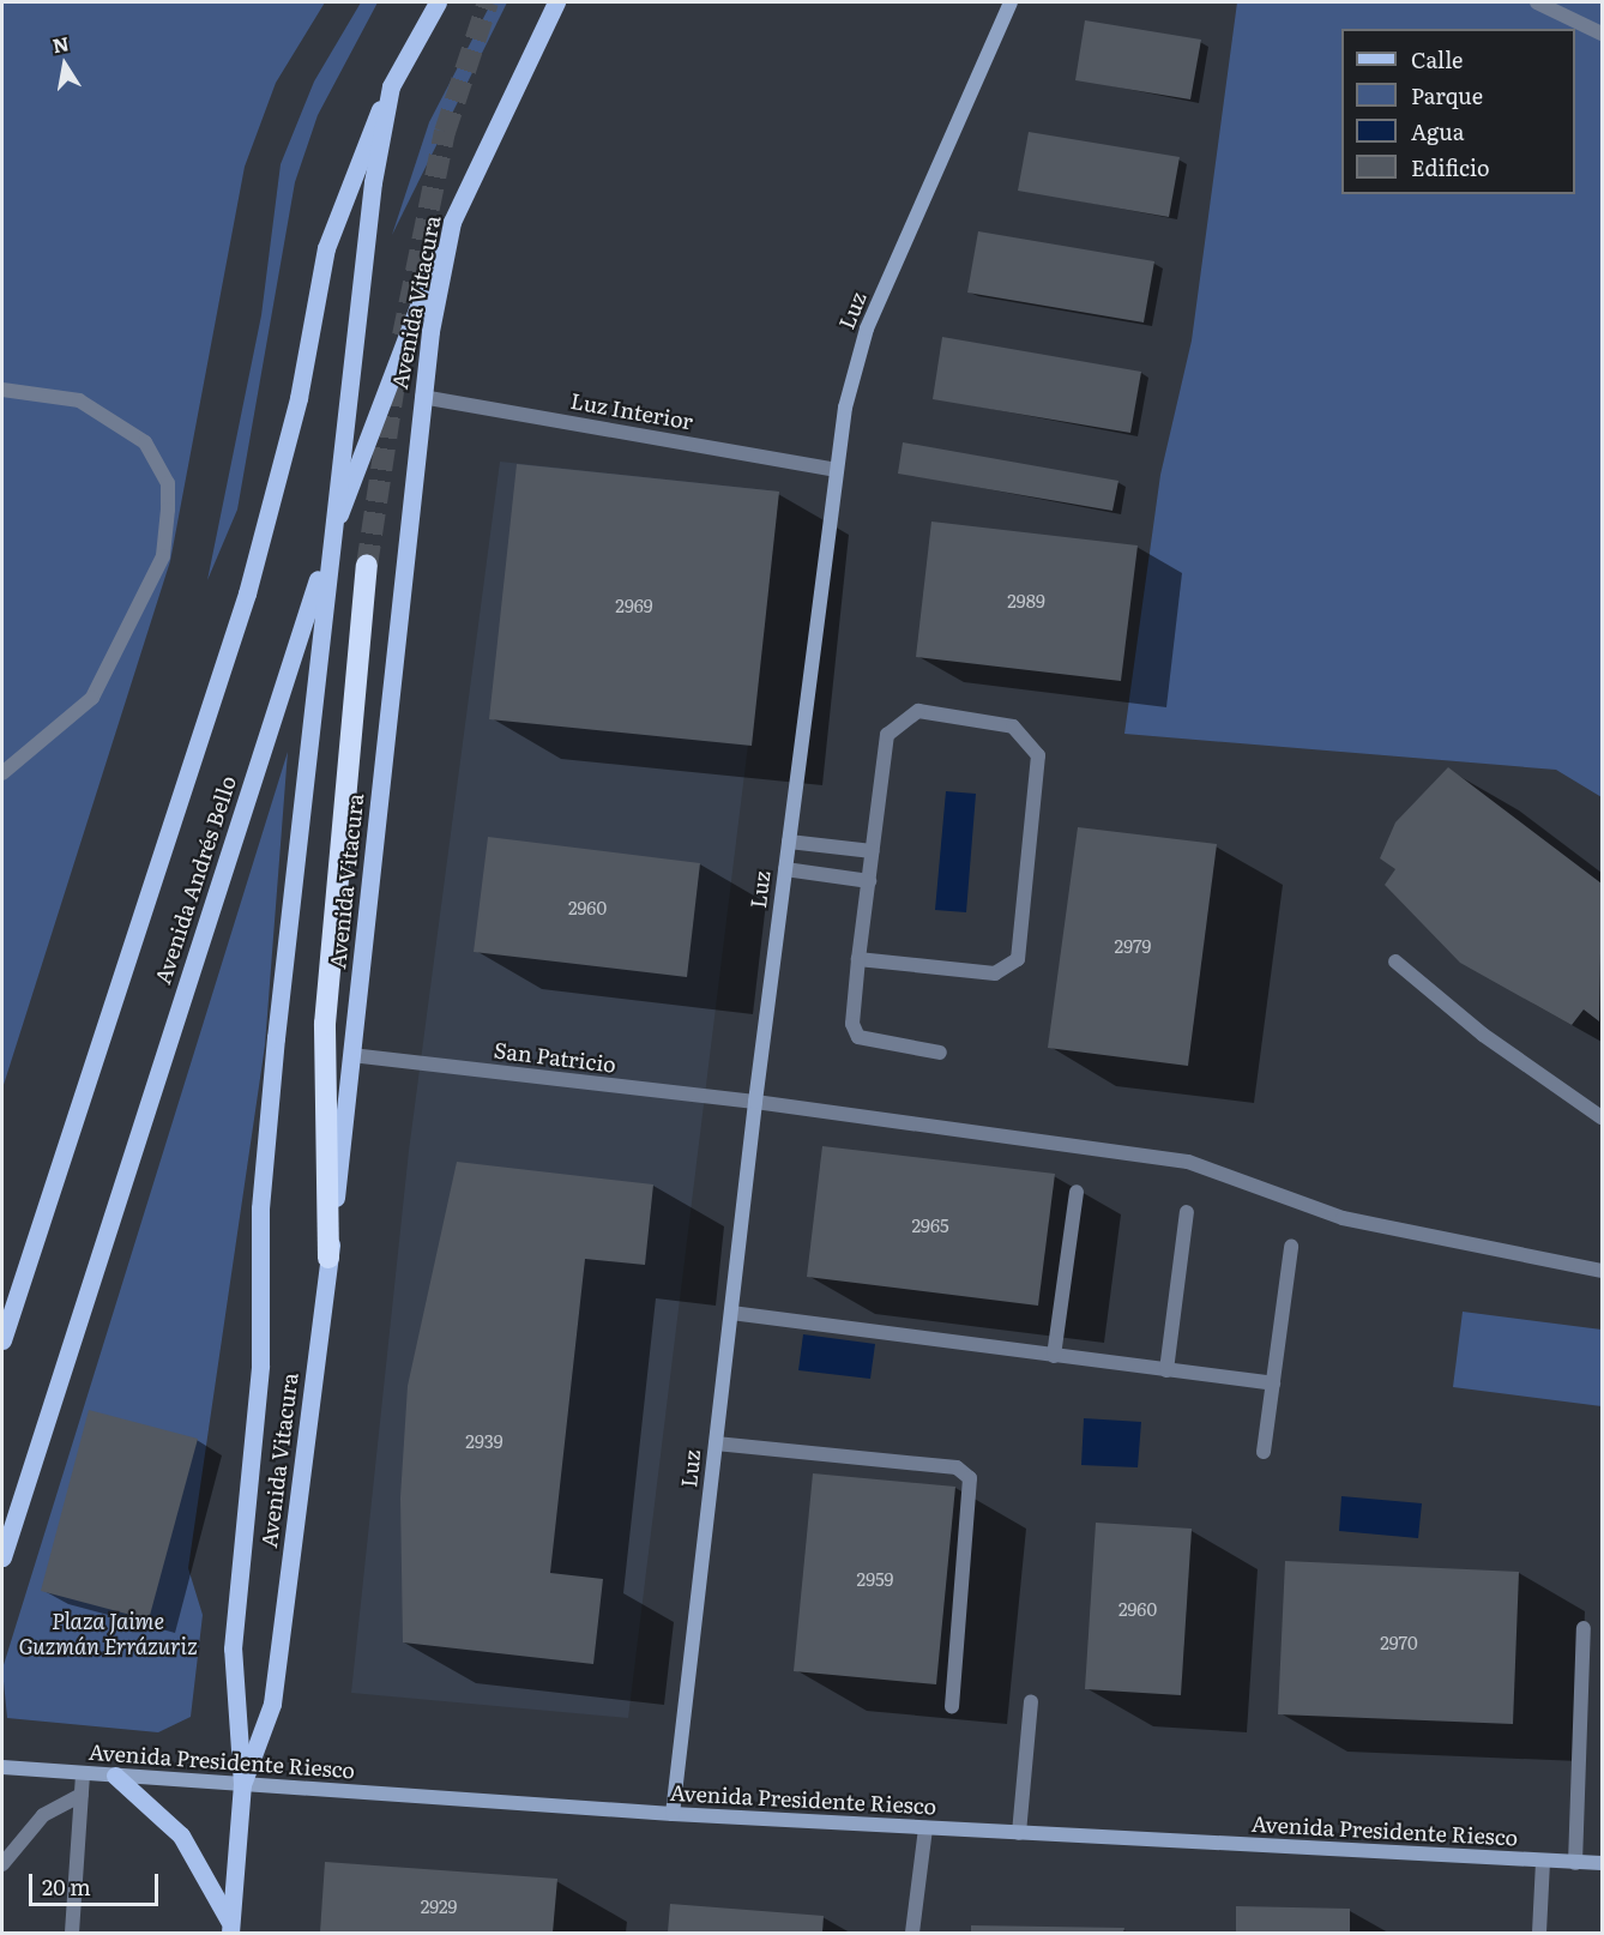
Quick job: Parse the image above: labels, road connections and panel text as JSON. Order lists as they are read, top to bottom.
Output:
{
  "streets": {
    "main road": ["Avenida Vitacura", "Avenida Andrés Bello"],
    "street": [
      "Luz",
      "Luz Interior",
      "San Patricio",
      "Avenida Presidente Riesco"
    ]
  },
  "crossings": [
    ["Avenida Vitacura", "Luz Interior"],
    ["Avenida Vitacura", "Avenida Andrés Bello"],
    ["Avenida Vitacura", "San Patricio"],
    ["Avenida Vitacura", "Avenida Presidente Riesco"],
    ["Luz", "Luz Interior"],
    ["Luz", "San Patricio"],
    ["Luz", "Avenida Presidente Riesco"]
  ],
  "parks": ["Plaza Jaime Guzmán Errázuriz"],
  "house_numbers": [
    "2989",
    "2969",
    "2960",
    "2979",
    "2965",
    "2939",
    "2959",
    "2960",
    "2970",
    "2929"
  ],
  "legend": [
    "Calle",
    "Parque",
    "Agua",
    "Edificio"
  ],
  "scale_bar": "20 m",
  "north": "top"
}
